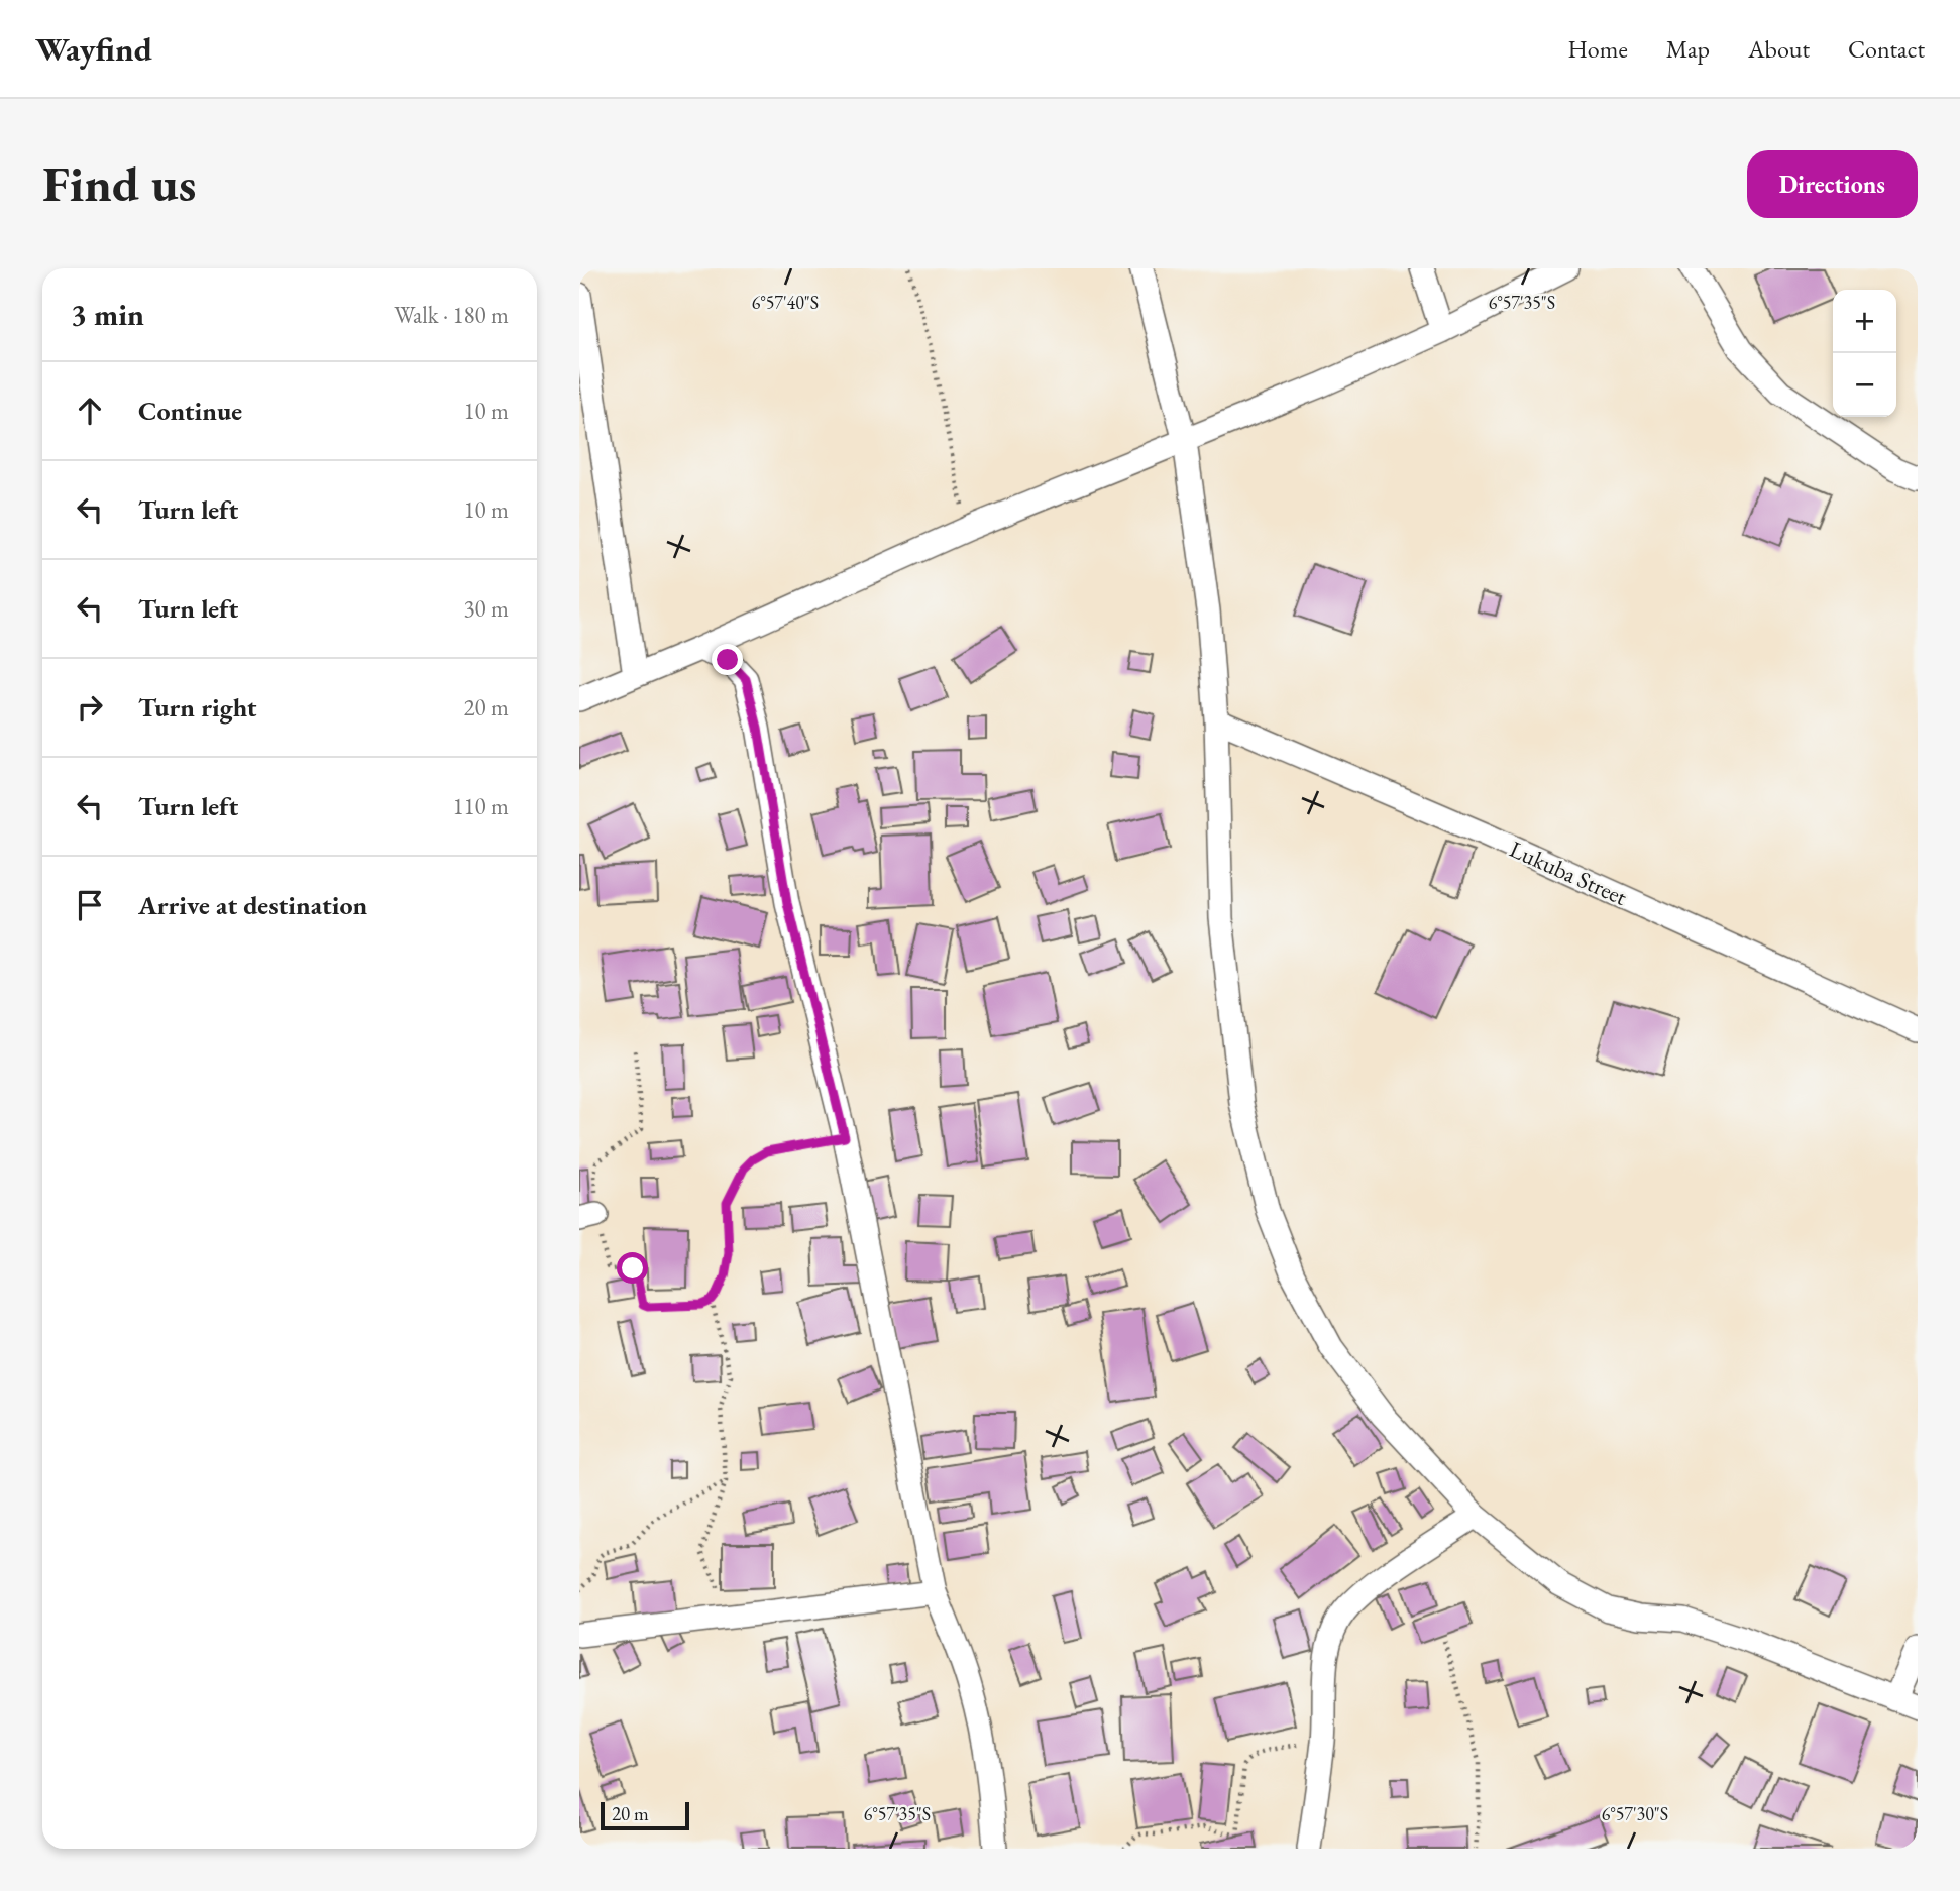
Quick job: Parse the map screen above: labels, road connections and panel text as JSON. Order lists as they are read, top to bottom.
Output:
{
  "streets": {
    "street": ["Lukuba Street"]
  },
  "scale_bar": "20 m",
  "page": {
    "header": "Wayfind",
    "nav": [
      "Home",
      "Map",
      "About",
      "Contact"
    ],
    "buttons": "Directions",
    "title": "Find us",
    "heading": ["3 min", "Walk · 180 m"],
    "map_buttons": ["+", "−"],
    "list": [
      ["Continue", "10 m"],
      ["Turn left", "10 m"],
      ["Turn left", "30 m"],
      ["Turn right", "20 m"],
      ["Turn left", "110 m"],
      "Arrive at destination"
    ],
    "scale": "20 m"
  },
  "coordinates": ["6°57'35\"S", "6°57'40\"S", "6°57'30\"S"]
}
